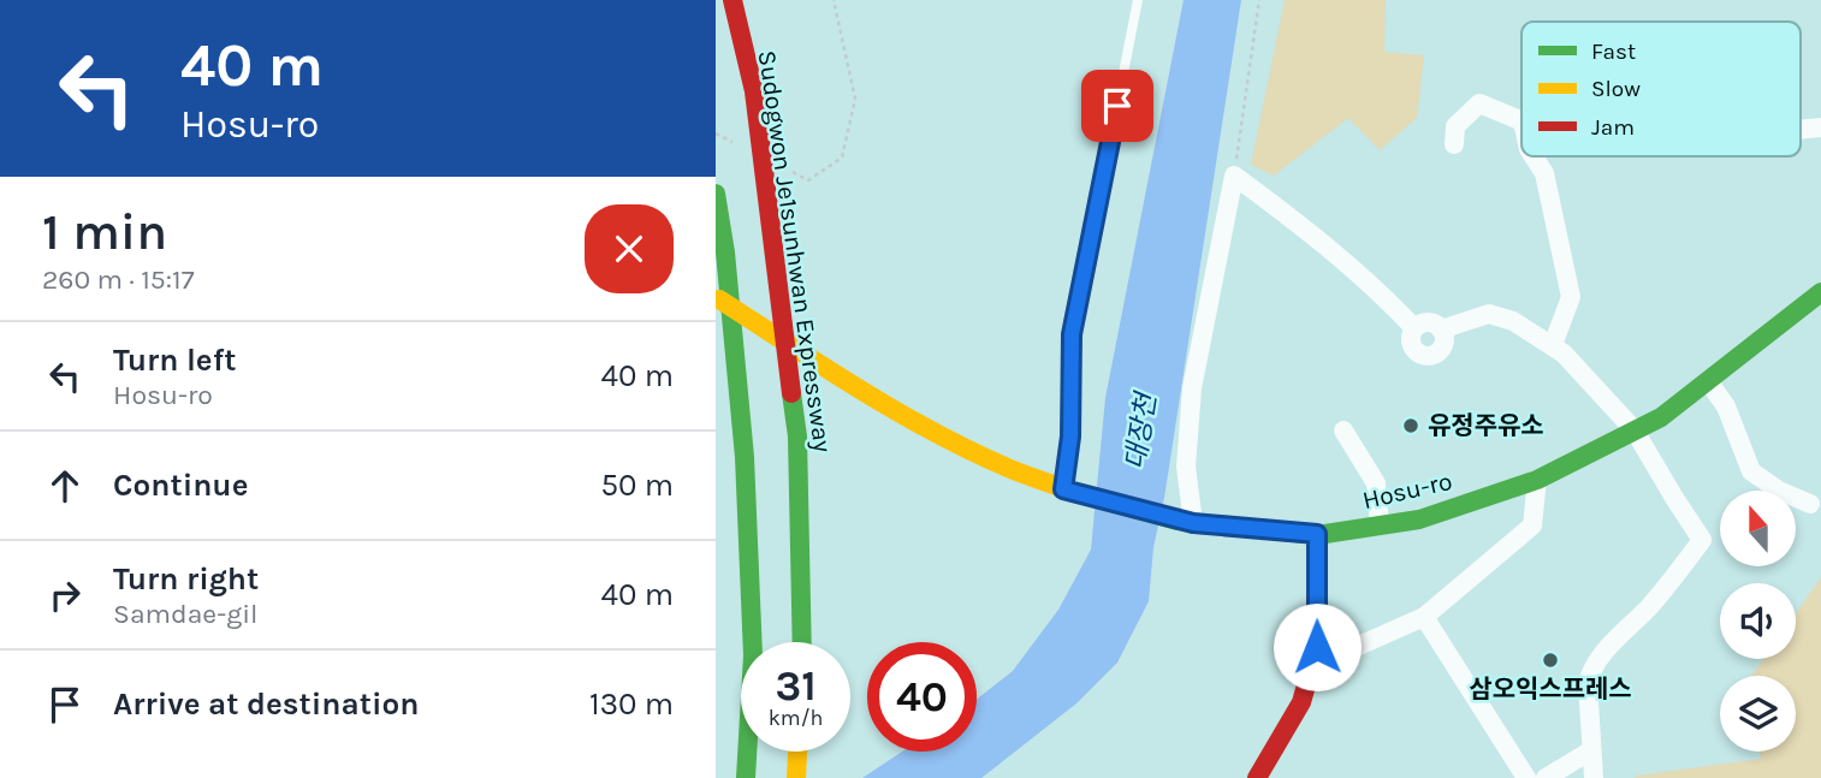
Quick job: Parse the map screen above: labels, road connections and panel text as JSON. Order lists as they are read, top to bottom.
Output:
{
  "streets": {
    "main road": ["Sudogwon Je1sunhwan Expressway", "Hosu-ro"]
  },
  "water": ["대장천"],
  "places": ["유정주유소", "삼오익스프레스"],
  "legend": ["Fast", "Slow", "Jam"],
  "north": "top",
  "page": {
    "turn": ["40 m", "Hosu-ro"],
    "heading": ["1 min", "260 m · 15:17"],
    "list": [
      {
        "name": "Turn left",
        "note": "Hosu-ro",
        "value": "40 m"
      },
      {
        "name": "Continue",
        "value": "50 m"
      },
      {
        "name": "Turn right",
        "note": "Samdae-gil",
        "value": "40 m"
      },
      {
        "name": "Arrive at destination",
        "value": "130 m"
      }
    ],
    "speed": "31 km/h",
    "limit": "40"
  }
}
